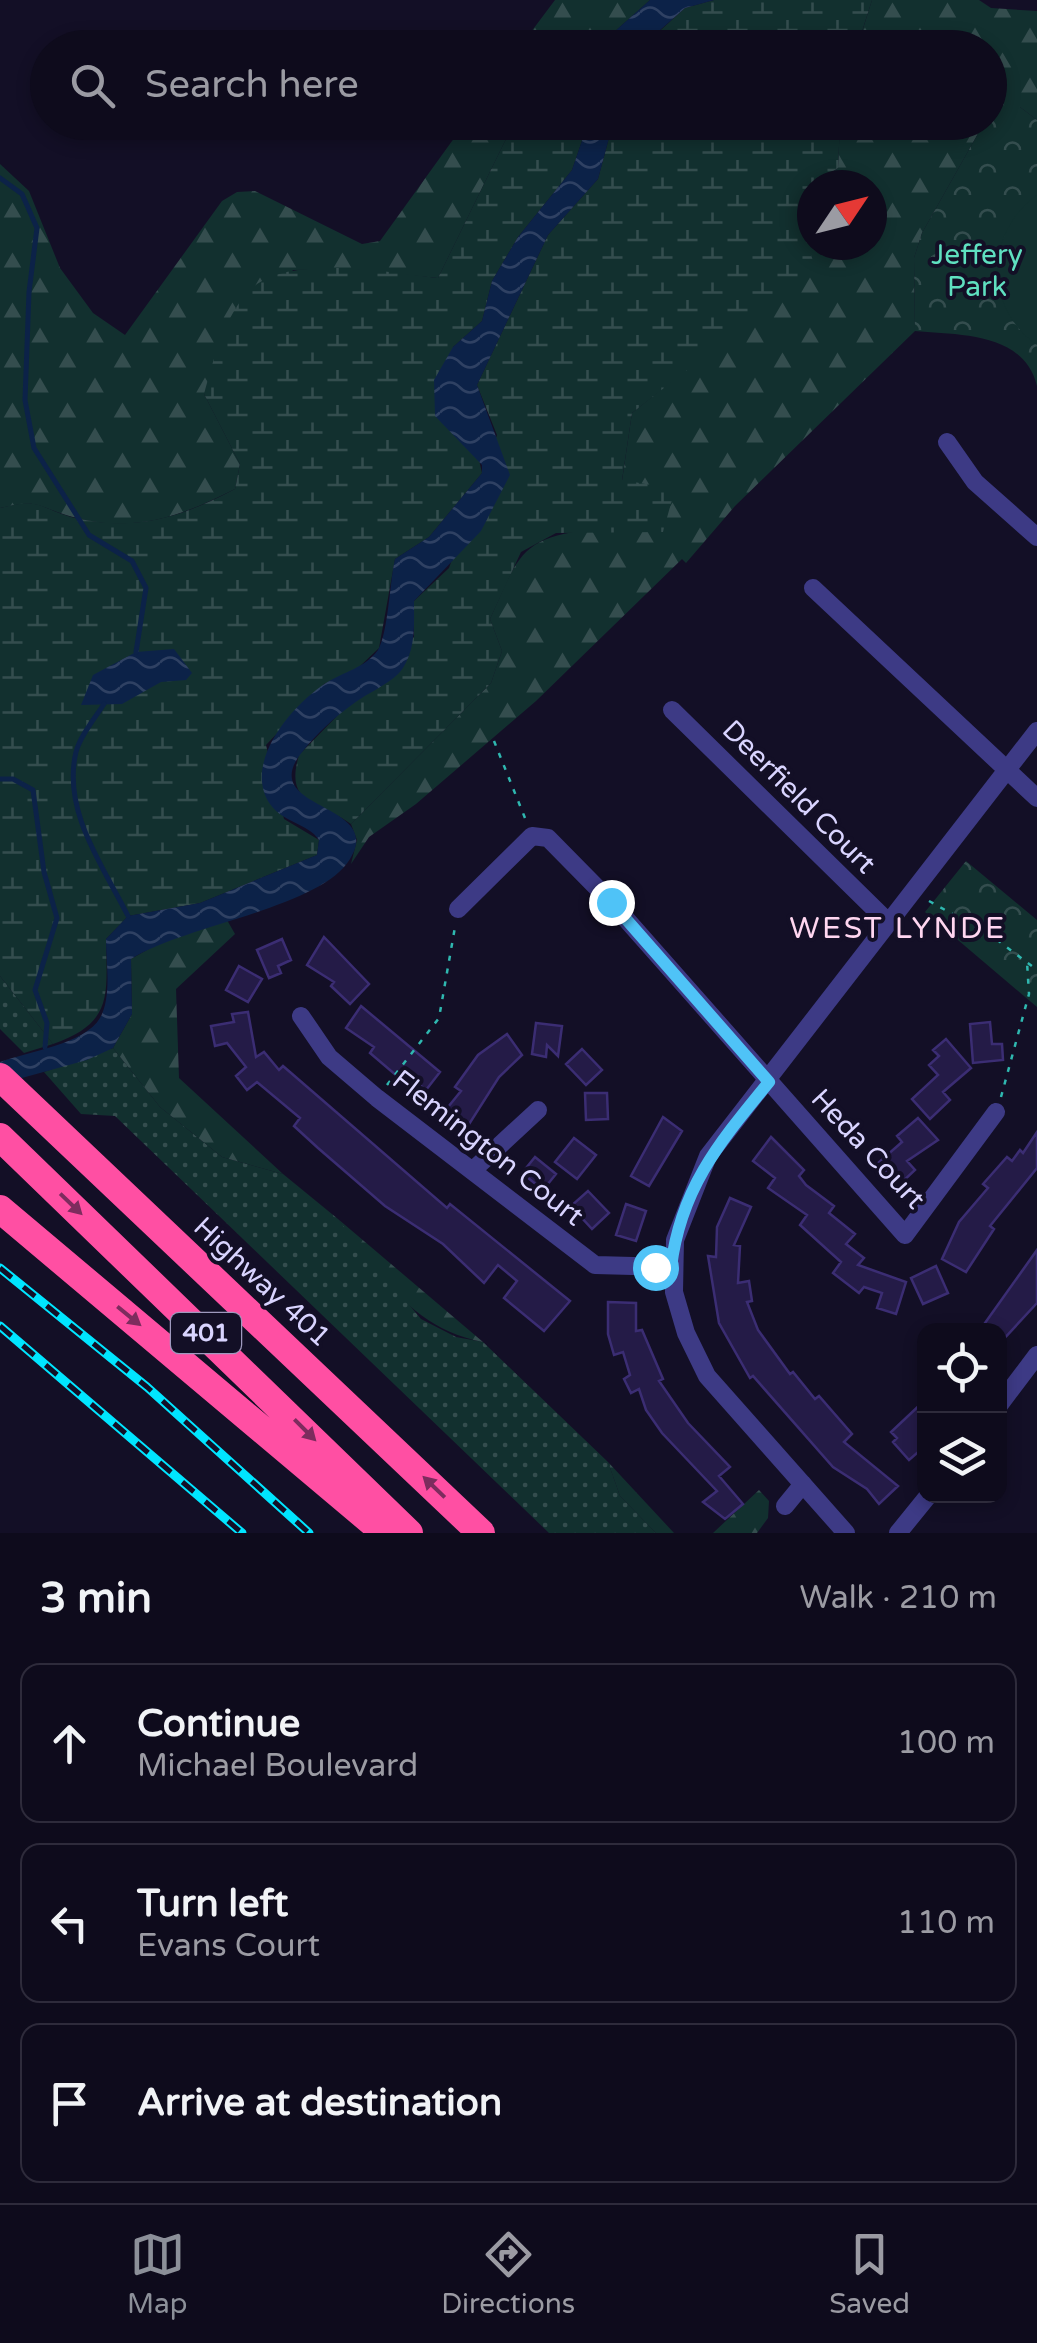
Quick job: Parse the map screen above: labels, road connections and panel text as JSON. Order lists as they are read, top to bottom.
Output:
{
  "streets": {
    "highway": ["Highway 401", "401"],
    "street": ["Deerfield Court", "Flemington Court", "Heda Court"]
  },
  "districts": ["WEST LYNDE"],
  "parks": ["Jeffery Park"],
  "north": "top right",
  "page": {
    "search": "Search here",
    "heading": ["3 min", "Walk · 210 m"],
    "list": [
      ["Continue", "Michael Boulevard", "100 m"],
      ["Turn left", "Evans Court", "110 m"],
      "Arrive at destination"
    ],
    "nav": ["Map", "Directions", "Saved"]
  }
}
